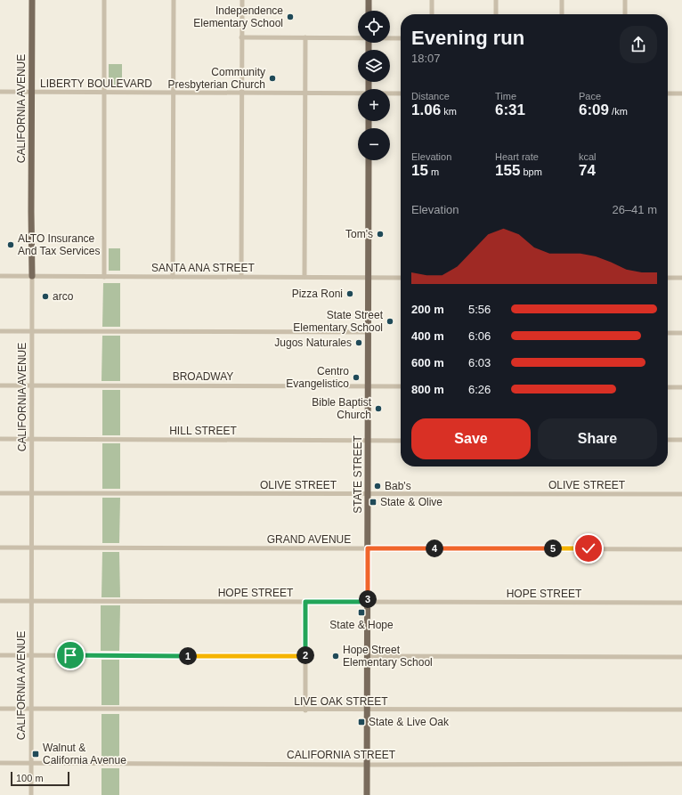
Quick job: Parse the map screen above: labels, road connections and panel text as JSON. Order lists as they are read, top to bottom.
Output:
{
  "streets": {
    "main road": ["CALIFORNIA AVENUE", "STATE STREET"],
    "street": [
      "LIBERTY BOULEVARD",
      "SANTA ANA STREET",
      "BROADWAY",
      "HILL STREET",
      "OLIVE STREET",
      "GRAND AVENUE",
      "HOPE STREET",
      "LIVE OAK STREET",
      "CALIFORNIA STREET"
    ]
  },
  "crossings": [
    ["LIBERTY BOULEVARD", "CALIFORNIA AVENUE"],
    ["CALIFORNIA AVENUE", "SANTA ANA STREET"],
    ["CALIFORNIA AVENUE", "BROADWAY"],
    ["CALIFORNIA AVENUE", "HILL STREET"],
    ["CALIFORNIA AVENUE", "OLIVE STREET"],
    ["CALIFORNIA AVENUE", "GRAND AVENUE"],
    ["CALIFORNIA AVENUE", "HOPE STREET"],
    ["CALIFORNIA AVENUE", "LIVE OAK STREET"],
    ["CALIFORNIA AVENUE", "CALIFORNIA STREET"],
    ["SANTA ANA STREET", "STATE STREET"],
    ["BROADWAY", "STATE STREET"],
    ["HILL STREET", "STATE STREET"],
    ["STATE STREET", "OLIVE STREET"],
    ["STATE STREET", "GRAND AVENUE"],
    ["STATE STREET", "HOPE STREET"],
    ["STATE STREET", "LIVE OAK STREET"],
    ["STATE STREET", "CALIFORNIA STREET"]
  ],
  "places": {
    "other": [
      "Independence Elementary School",
      "Community Presbyterian Church",
      "Tom's",
      "ALTO Insurance And Tax Services",
      "Pizza Roni",
      "arco",
      "State Street Elementary School",
      "Jugos Naturales",
      "Centro Evangelistico",
      "Bible Baptist Church",
      "Bab's",
      "Hope Street Elementary School"
    ],
    "transit": [
      "State & Olive",
      "State & Hope",
      "State & Live Oak",
      "Walnut & California Avenue"
    ]
  },
  "scale_bar": "100 m",
  "page": {
    "map_buttons": ["+", "−"],
    "heading": ["Evening run", "18:07"],
    "stats": [
      ["Distance", "1.06 km"],
      ["Time", "6:31"],
      ["Pace", "6:09 /km"],
      ["Elevation", "15 m"],
      ["Heart rate", "155 bpm"],
      ["kcal", "74"]
    ],
    "chart": ["Elevation", "26–41 m"],
    "list": [
      {
        "name": "200 m",
        "note": "5:56"
      },
      {
        "name": "400 m",
        "note": "6:06"
      },
      {
        "name": "600 m",
        "note": "6:03"
      },
      {
        "name": "800 m",
        "note": "6:26"
      }
    ],
    "buttons": ["Save", "Share"],
    "pins": [
      "4",
      "5",
      "3",
      "2",
      "1"
    ],
    "scale": "100 m"
  }
}
